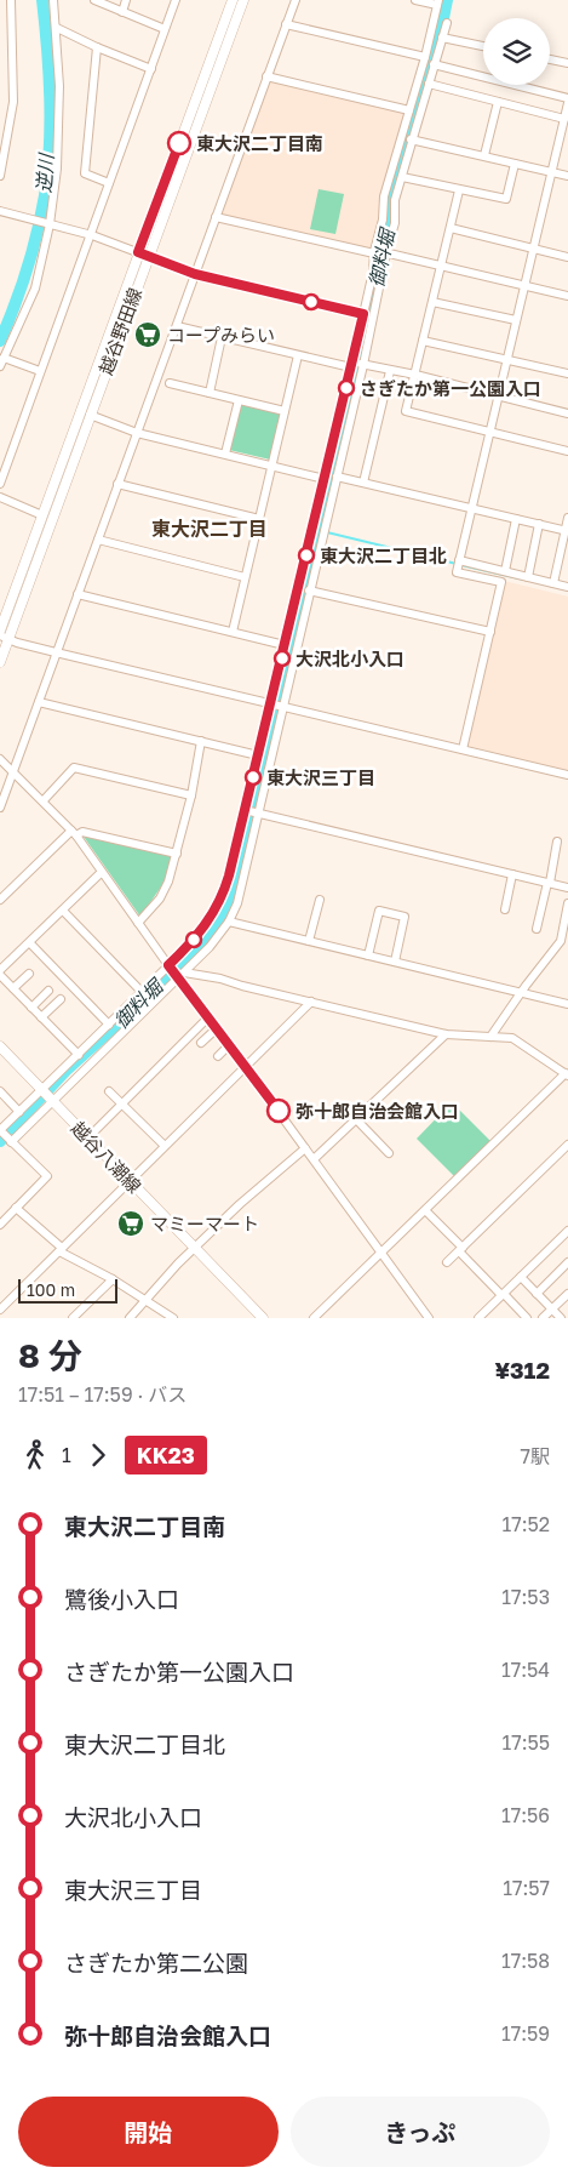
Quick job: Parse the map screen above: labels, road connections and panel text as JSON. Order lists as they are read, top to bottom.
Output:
{
  "streets": {
    "main road": ["越谷野田線", "越谷八潮線"]
  },
  "districts": ["東大沢二丁目"],
  "water": ["逆川", "御料堀"],
  "places": {
    "other": [
      "東大沢二丁目南",
      "さぎたか第一公園入口",
      "東大沢二丁目北",
      "大沢北小入口",
      "東大沢三丁目",
      "弥十郎自治会館入口"
    ],
    "supermarket": ["コープみらい", "マミーマート"]
  },
  "lines": ["bus line KK23"],
  "scale_bar": "100 m",
  "page": {
    "scale": "100 m",
    "heading": ["8 分", "17:51 – 17:59 · バス", "¥312"],
    "legs": ["1", "KK23", "7駅"],
    "list": [
      {
        "name": "東大沢二丁目南",
        "value": "17:52"
      },
      {
        "name": "鷺後小入口",
        "value": "17:53"
      },
      {
        "name": "さぎたか第一公園入口",
        "value": "17:54"
      },
      {
        "name": "東大沢二丁目北",
        "value": "17:55"
      },
      {
        "name": "大沢北小入口",
        "value": "17:56"
      },
      {
        "name": "東大沢三丁目",
        "value": "17:57"
      },
      {
        "name": "さぎたか第二公園",
        "value": "17:58"
      },
      {
        "name": "弥十郎自治会館入口",
        "value": "17:59"
      }
    ],
    "buttons": ["開始", "きっぷ"]
  }
}
